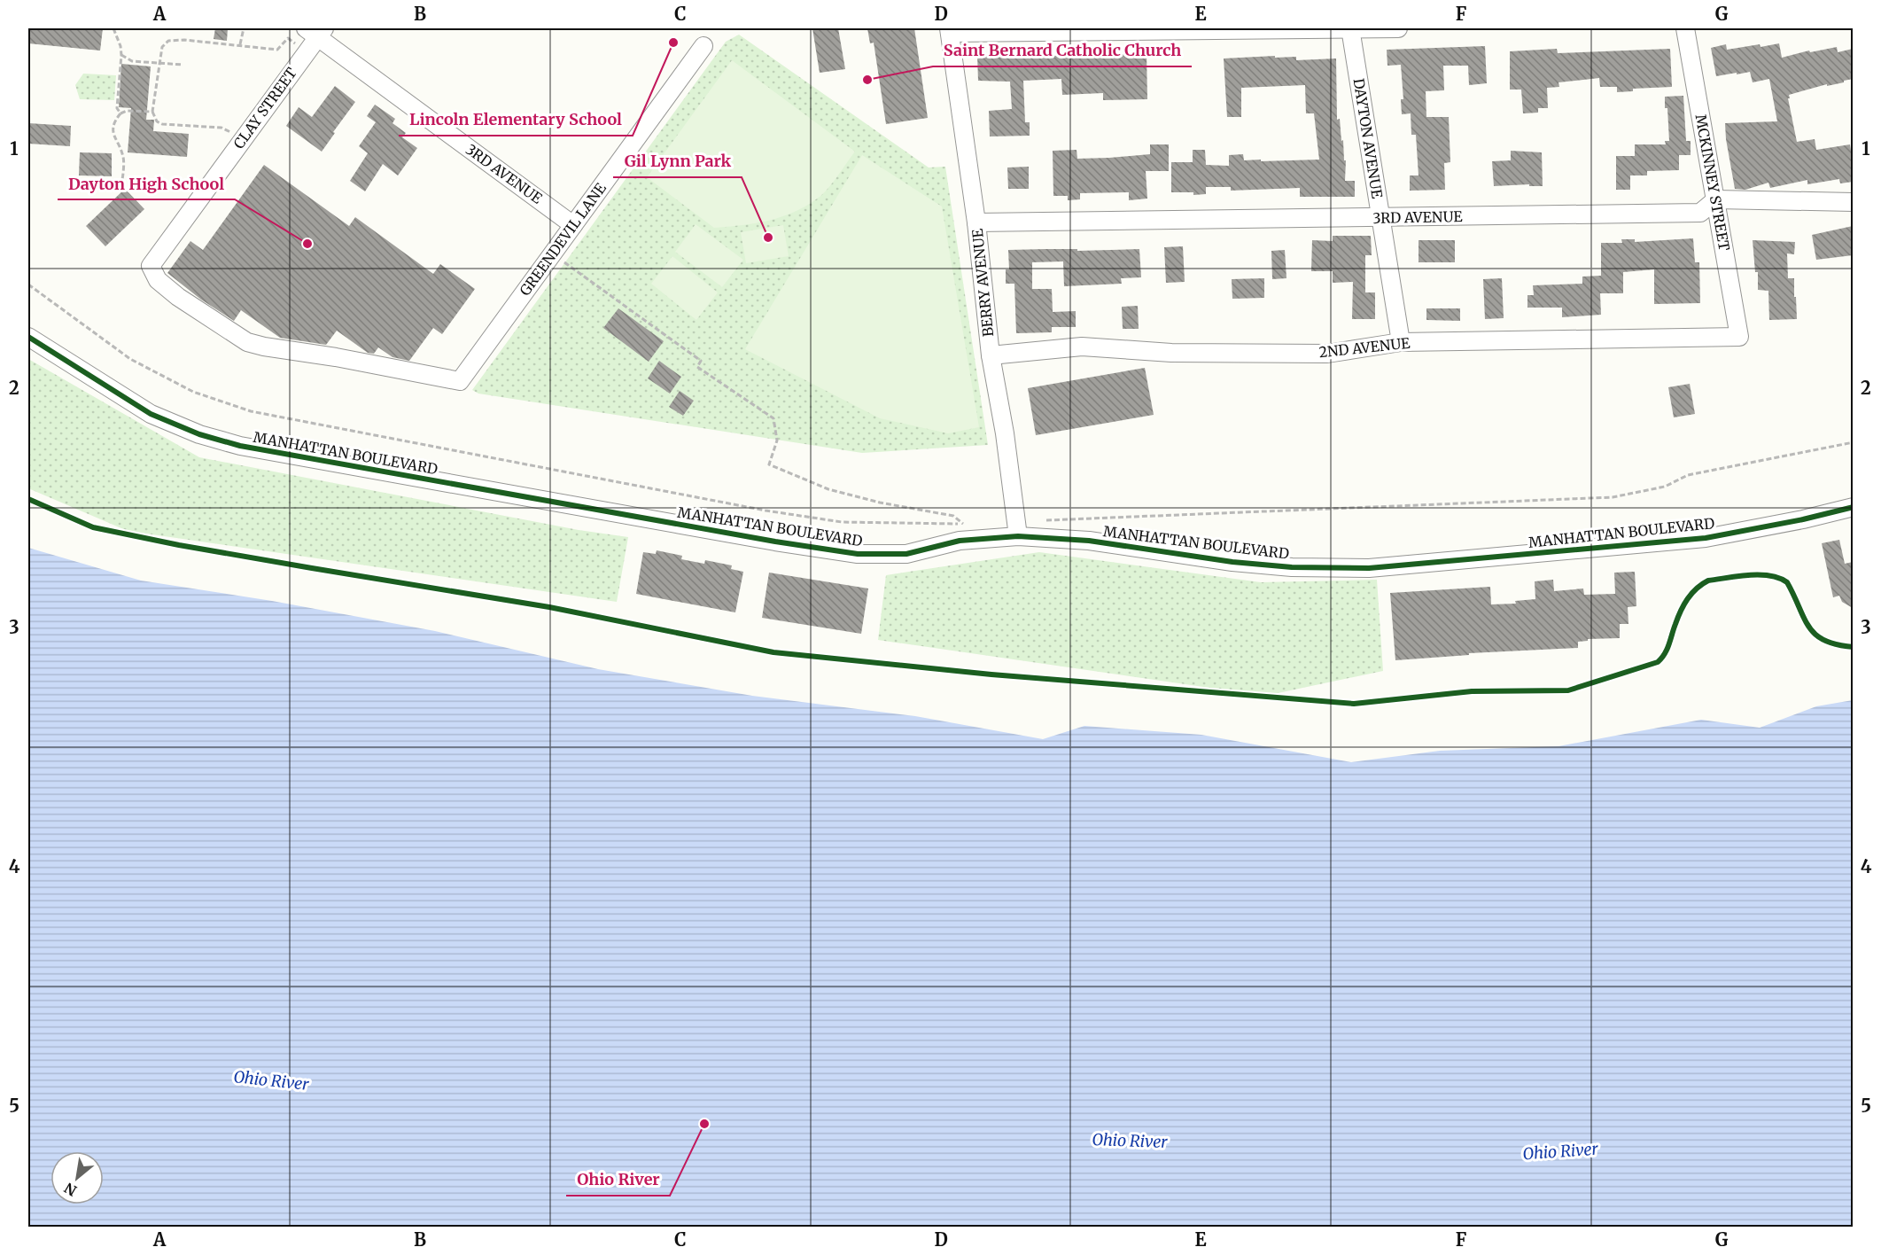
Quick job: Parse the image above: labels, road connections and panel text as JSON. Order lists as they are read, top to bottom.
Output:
{
  "streets": {
    "street": [
      "CLAY STREET",
      "DAYTON AVENUE",
      "3RD AVENUE",
      "MCKINNEY STREET",
      "GREENDEVIL LANE",
      "BERRY AVENUE",
      "2ND AVENUE",
      "MANHATTAN BOULEVARD"
    ]
  },
  "crossings": [
    ["CLAY STREET", "3RD AVENUE"],
    ["CLAY STREET", "GREENDEVIL LANE"],
    ["DAYTON AVENUE", "3RD AVENUE"],
    ["DAYTON AVENUE", "2ND AVENUE"],
    ["3RD AVENUE", "MCKINNEY STREET"],
    ["3RD AVENUE", "GREENDEVIL LANE"],
    ["3RD AVENUE", "BERRY AVENUE"],
    ["MCKINNEY STREET", "2ND AVENUE"],
    ["BERRY AVENUE", "2ND AVENUE"],
    ["BERRY AVENUE", "MANHATTAN BOULEVARD"]
  ],
  "water": ["Ohio River"],
  "places": [
    "Lincoln Elementary School",
    "Saint Bernard Catholic Church",
    "Gil Lynn Park",
    "Dayton High School",
    "Ohio River"
  ],
  "north": "bottom left",
  "grid": {
    "columns": [
      "A",
      "B",
      "C",
      "D",
      "E",
      "F",
      "G"
    ],
    "rows": [
      "1",
      "2",
      "3",
      "4",
      "5"
    ]
  }
}
